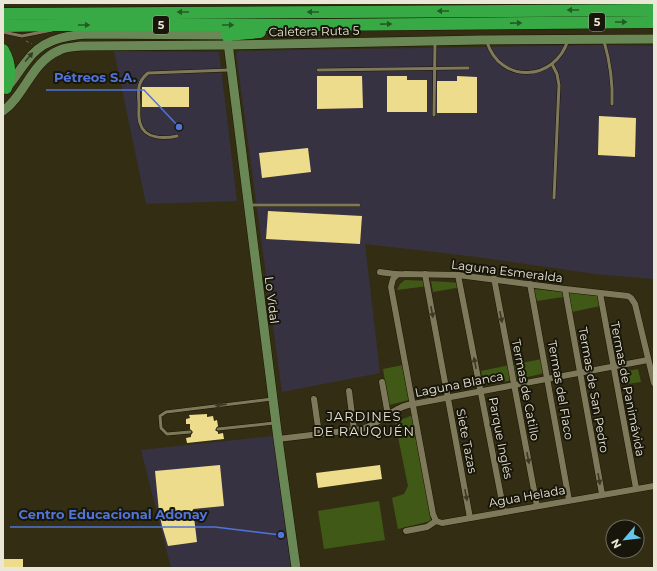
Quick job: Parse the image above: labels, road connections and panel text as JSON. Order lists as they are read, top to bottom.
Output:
{
  "streets": {
    "highway": ["5"],
    "main road": ["Caletera Ruta 5", "Lo Vidal"],
    "street": [
      "Laguna Esmeralda",
      "Laguna Blanca",
      "Termas de Panimávida",
      "Termas de Catillo",
      "Termas del Flaco",
      "Termas de San Pedro",
      "Parque Inglés",
      "Siete Tazas",
      "Agua Helada"
    ]
  },
  "crossings": [
    ["Caletera Ruta 5", "Lo Vidal"],
    ["Laguna Esmeralda", "Laguna Blanca"],
    ["Laguna Esmeralda", "Termas de Panimávida"],
    ["Laguna Esmeralda", "Termas de Catillo"],
    ["Laguna Esmeralda", "Termas del Flaco"],
    ["Laguna Esmeralda", "Termas de San Pedro"],
    ["Laguna Esmeralda", "Parque Inglés"],
    ["Laguna Esmeralda", "Siete Tazas"],
    ["Lo Vidal", "Laguna Blanca"],
    ["Laguna Blanca", "Termas de Panimávida"],
    ["Laguna Blanca", "Termas de Catillo"],
    ["Laguna Blanca", "Termas del Flaco"],
    ["Laguna Blanca", "Termas de San Pedro"],
    ["Laguna Blanca", "Parque Inglés"],
    ["Laguna Blanca", "Siete Tazas"],
    ["Termas de Panimávida", "Agua Helada"],
    ["Termas de Catillo", "Agua Helada"],
    ["Termas del Flaco", "Agua Helada"],
    ["Termas de San Pedro", "Agua Helada"],
    ["Parque Inglés", "Agua Helada"],
    ["Siete Tazas", "Agua Helada"]
  ],
  "one_way": ["Termas de Catillo", "Termas de San Pedro", "Parque Inglés"],
  "districts": ["JARDINES DE RAUQUÉN"],
  "places": ["Pétreos S.A.", "Centro Educacional Adonay"],
  "north": "bottom left"
}
